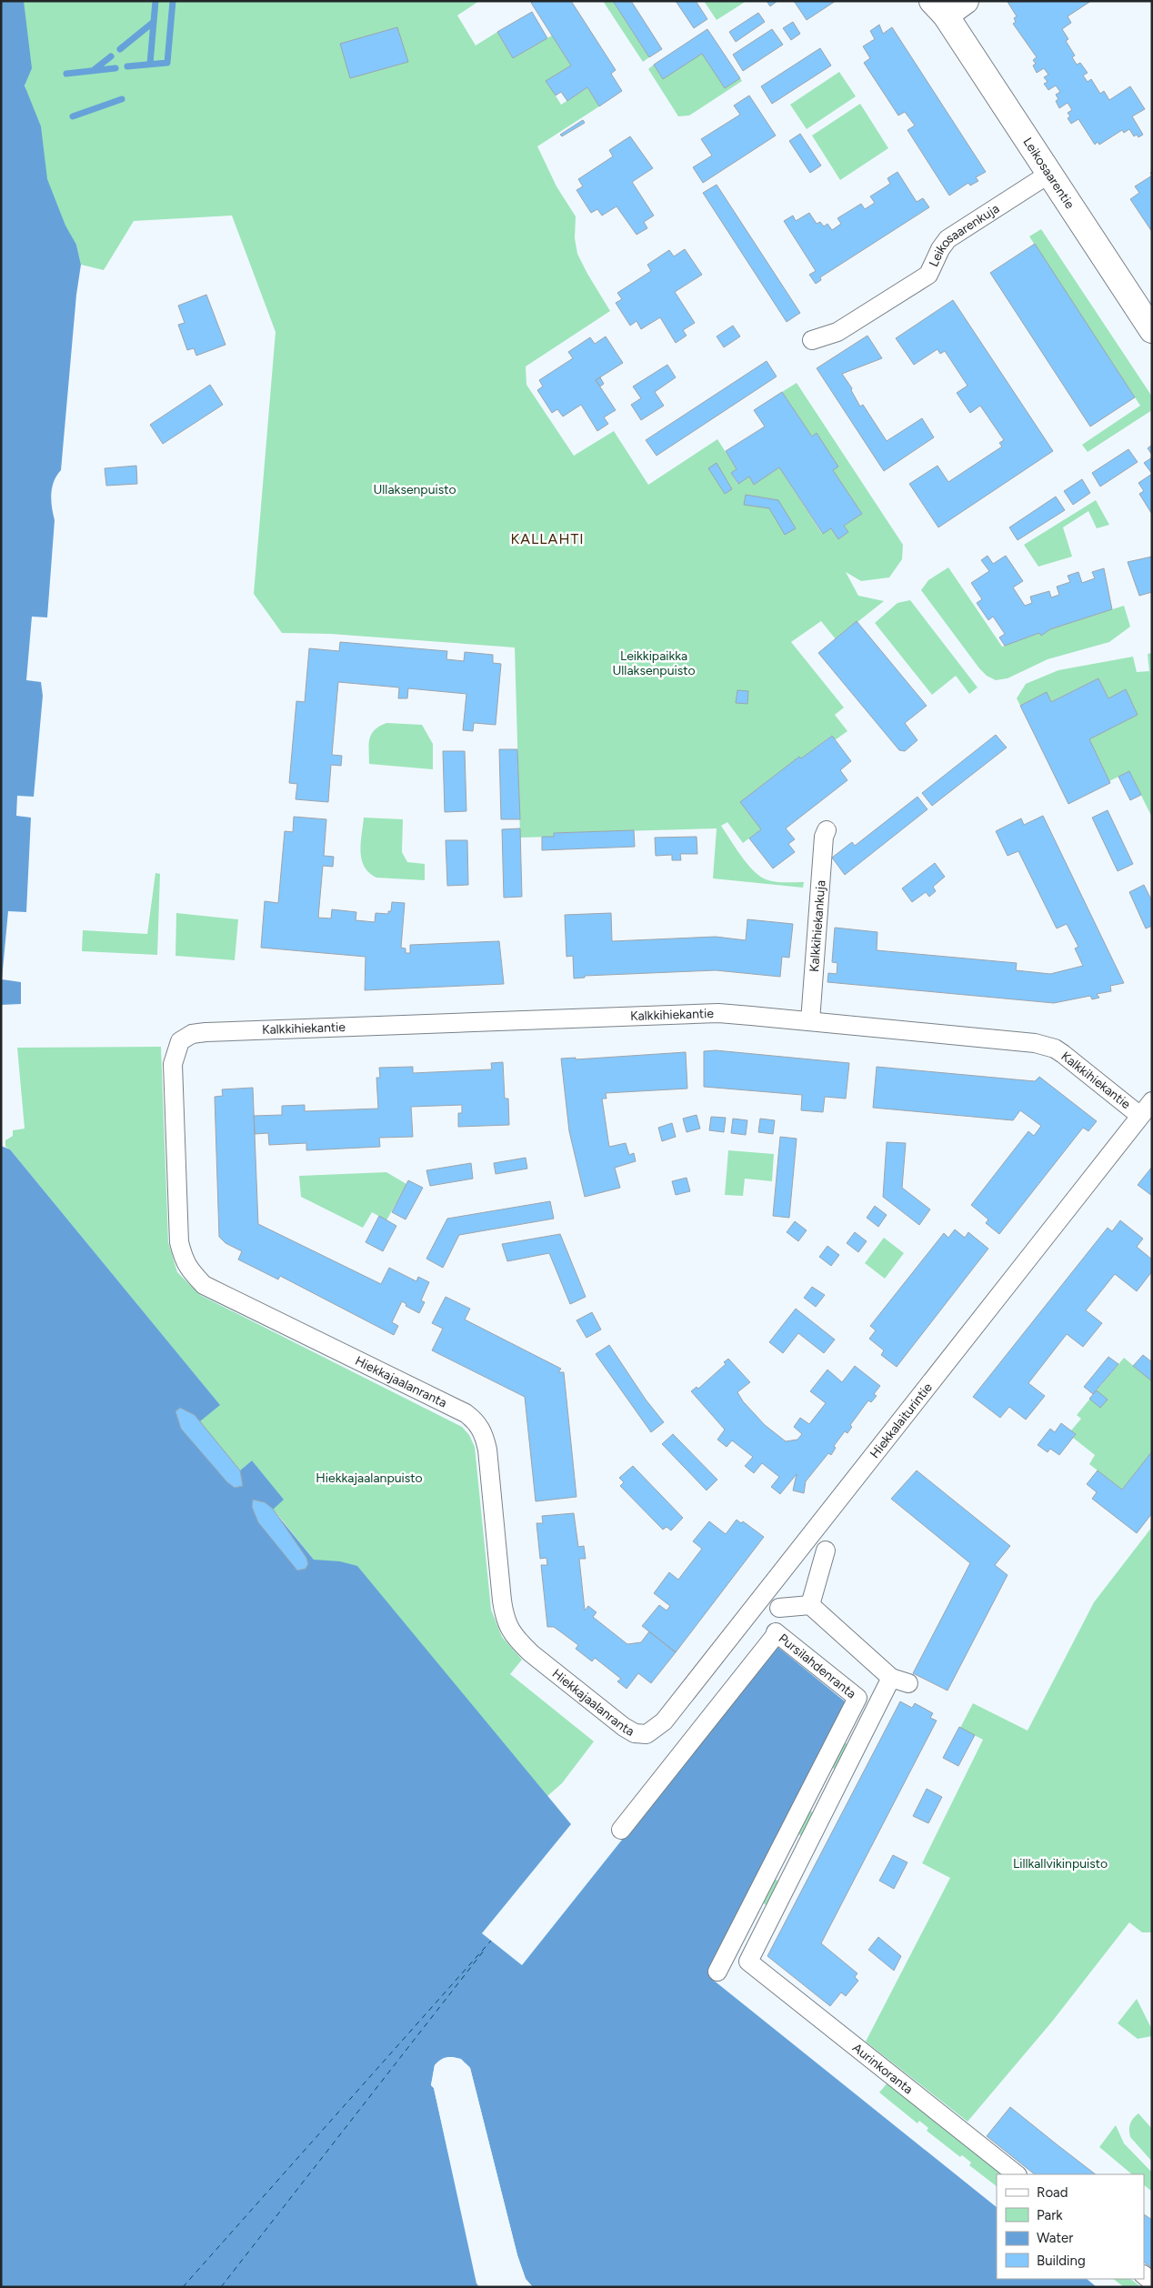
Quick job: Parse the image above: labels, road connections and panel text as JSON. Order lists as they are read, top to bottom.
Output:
{
  "streets": {
    "street": [
      "Leikosaarentie",
      "Leikosaarenkuja",
      "Kalkkihiekankuja",
      "Kalkkihiekantie",
      "Hiekkajaalanranta",
      "Hiekkalaiturintie",
      "Pursilahdenranta",
      "Aurinkoranta"
    ]
  },
  "crossings": [
    ["Leikosaarentie", "Leikosaarenkuja"],
    ["Kalkkihiekankuja", "Kalkkihiekantie"],
    ["Kalkkihiekantie", "Hiekkajaalanranta"],
    ["Kalkkihiekantie", "Hiekkalaiturintie"],
    ["Hiekkajaalanranta", "Hiekkalaiturintie"]
  ],
  "districts": ["KALLAHTI"],
  "parks": [
    "Ullaksenpuisto",
    "Leikkipaikka Ullaksenpuisto",
    "Hiekkajaalanpuisto",
    "Lillkallvikinpuisto"
  ],
  "legend": [
    "Road",
    "Park",
    "Water",
    "Building"
  ]
}
